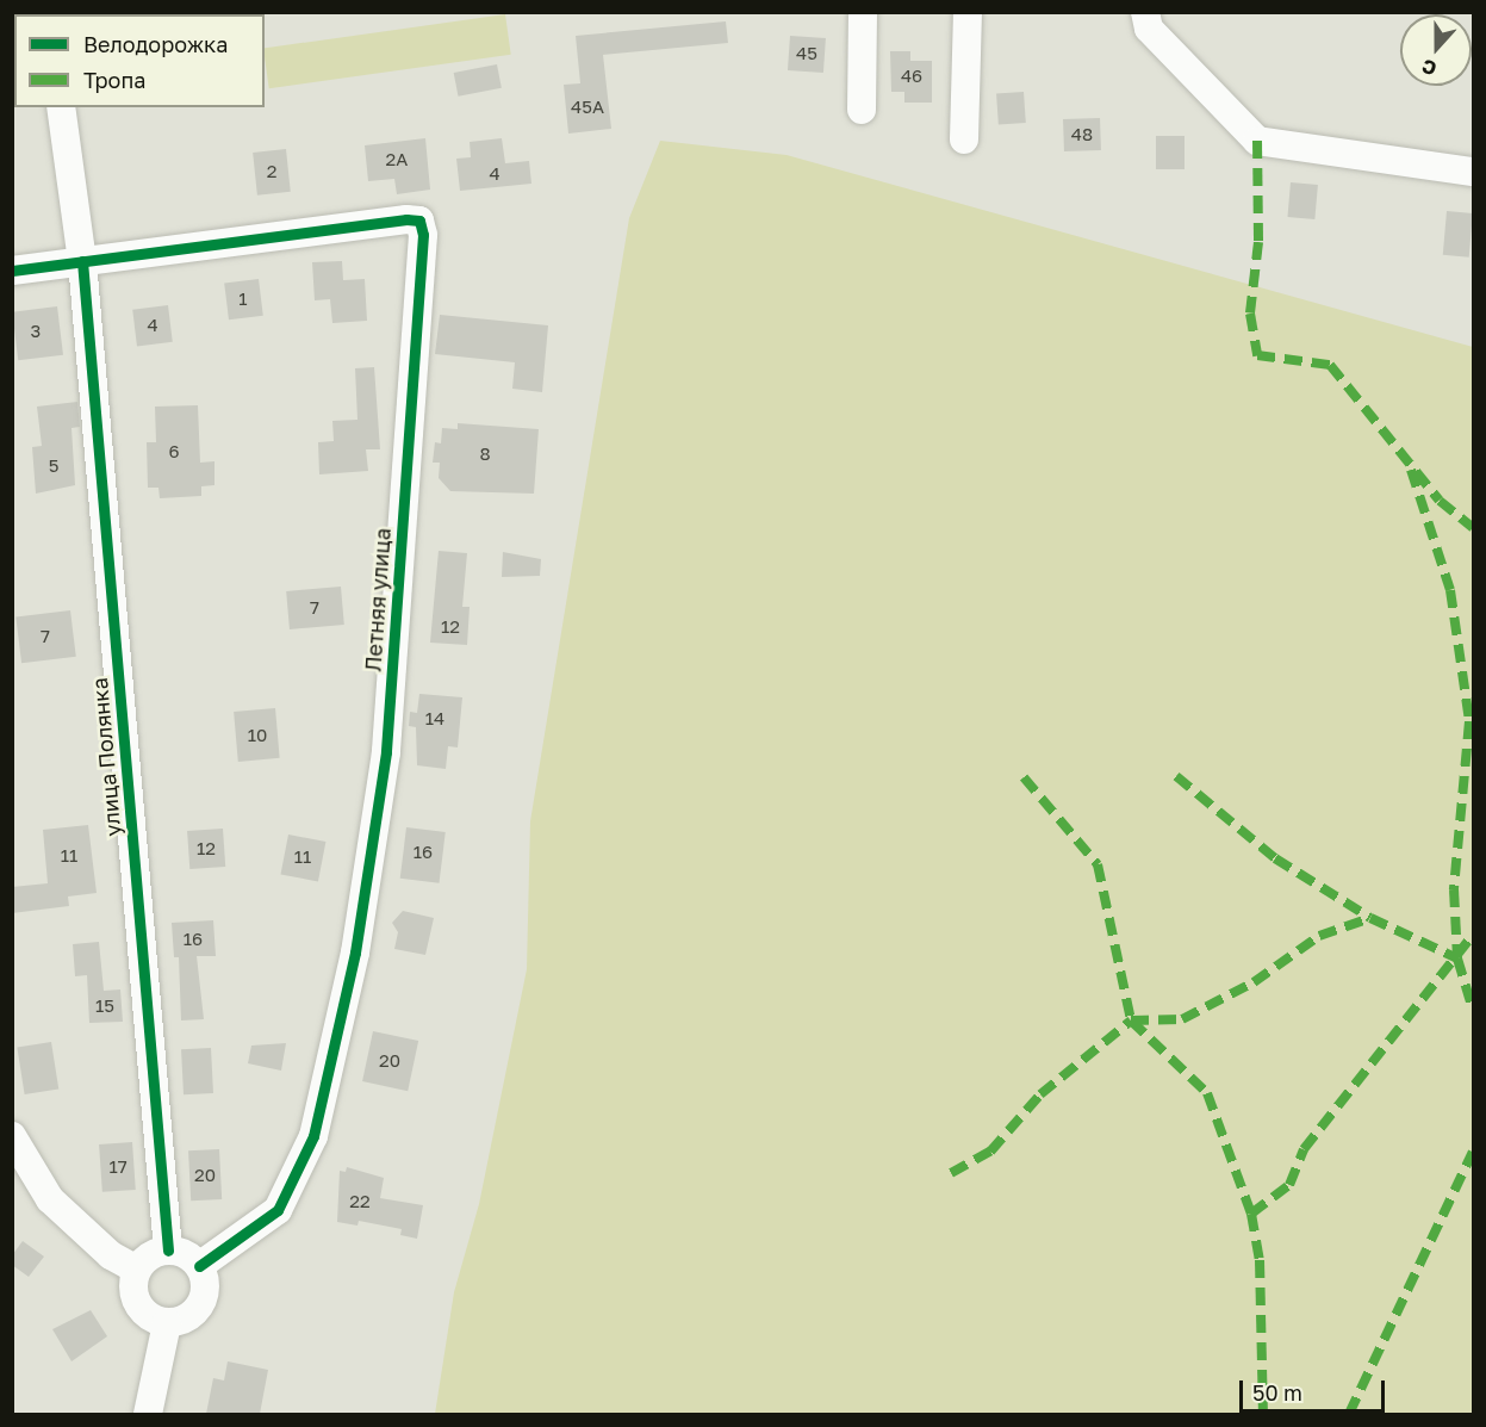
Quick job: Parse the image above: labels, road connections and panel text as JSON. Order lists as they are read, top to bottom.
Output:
{
  "streets": {
    "street": ["Летняя улица", "улица Полянка"]
  },
  "crossings": [
    ["Летняя улица", "улица Полянка"]
  ],
  "house_numbers": [
    "45",
    "46",
    "45А",
    "48",
    "2А",
    "2",
    "4",
    "1",
    "4",
    "3",
    "6",
    "8",
    "5",
    "7",
    "12",
    "7",
    "14",
    "10",
    "12",
    "16",
    "11",
    "11",
    "16",
    "15",
    "20",
    "17",
    "20",
    "22"
  ],
  "legend": ["Велодорожка", "Тропа"],
  "scale_bar": "50 m",
  "north": "bottom"
}
